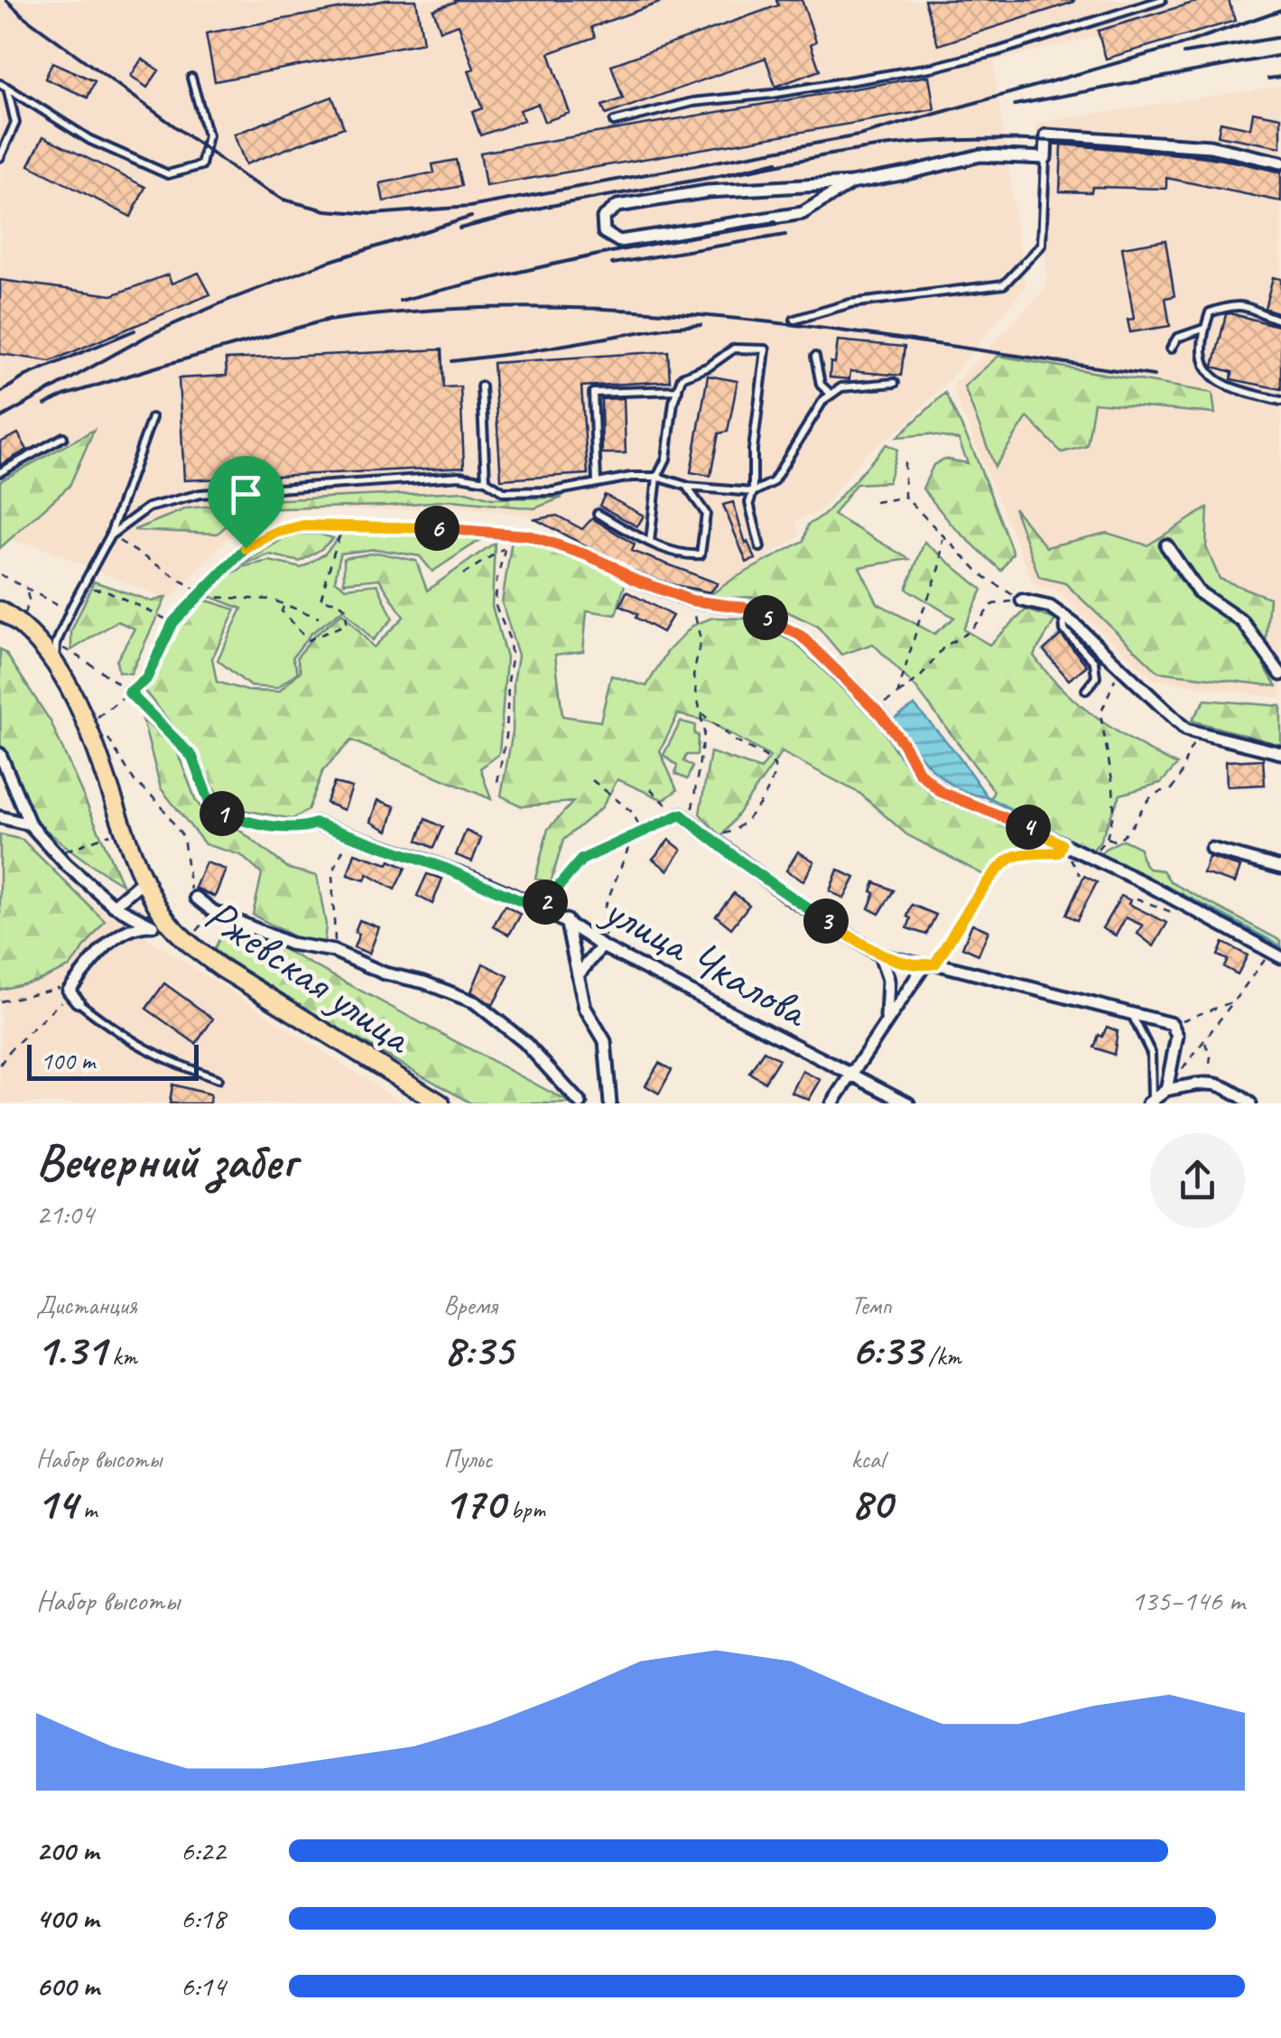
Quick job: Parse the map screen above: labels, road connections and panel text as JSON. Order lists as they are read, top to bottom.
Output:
{
  "streets": {
    "main road": ["Ржевская улица"],
    "street": ["улица Чкалова"]
  },
  "scale_bar": "100 m",
  "page": {
    "pins": [
      "6",
      "5",
      "1",
      "4",
      "2",
      "3"
    ],
    "scale": "100 m",
    "heading": ["Вечерний забег", "21:04"],
    "stats": [
      ["Дистанция", "1.31 km"],
      ["Время", "8:35"],
      ["Темп", "6:33 /km"],
      ["Набор высоты", "14 m"],
      ["Пульс", "170 bpm"],
      ["kcal", "80"]
    ],
    "chart": ["Набор высоты", "135–146 m"],
    "list": [
      {
        "name": "200 m",
        "note": "6:22"
      },
      {
        "name": "400 m",
        "note": "6:18"
      },
      {
        "name": "600 m",
        "note": "6:14"
      }
    ]
  }
}
